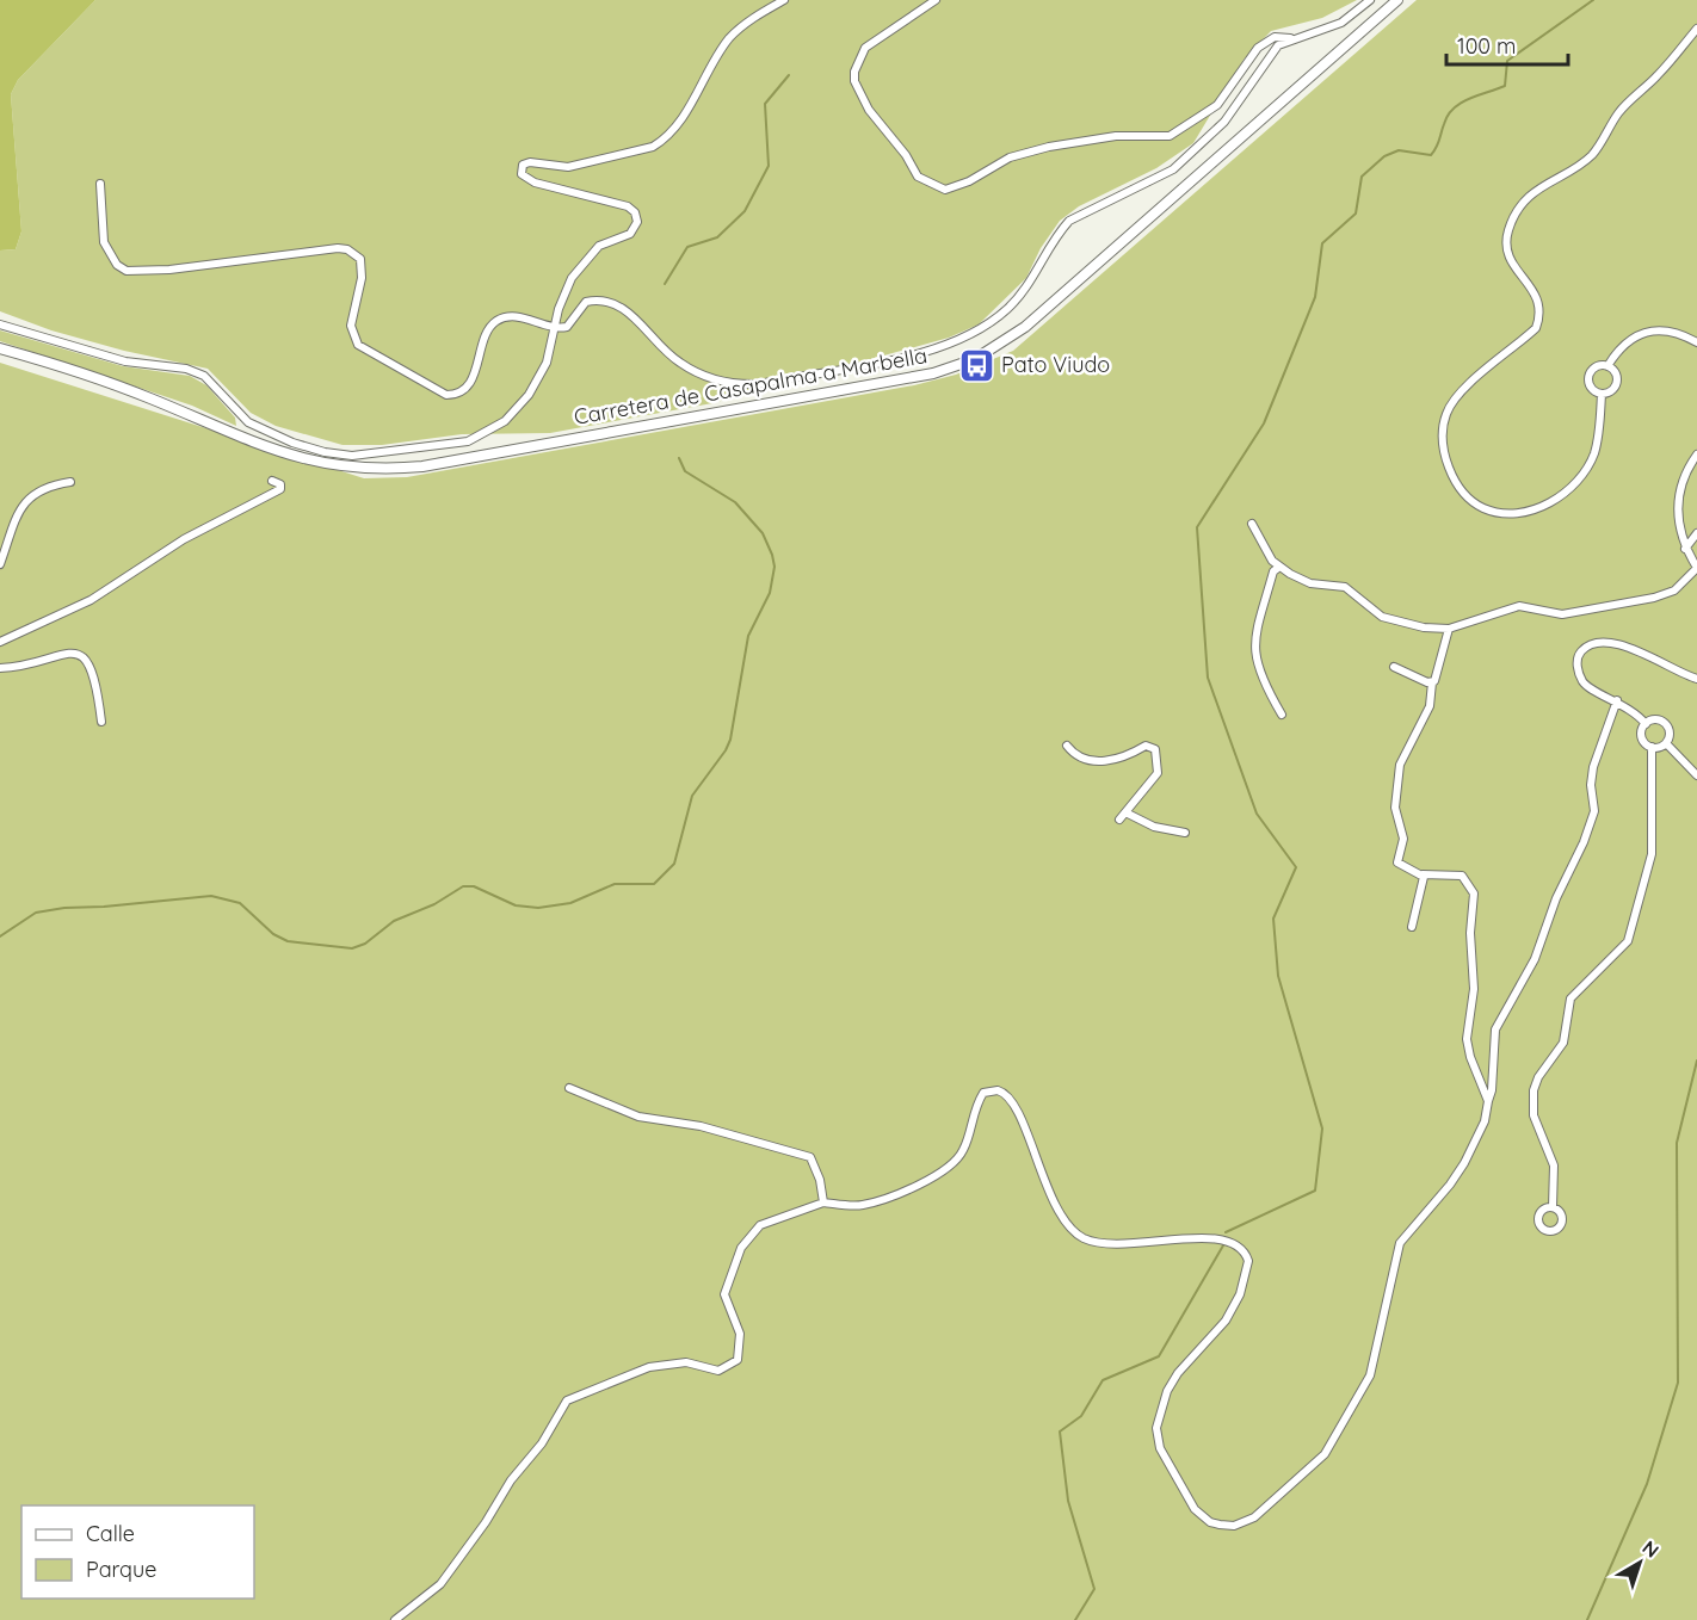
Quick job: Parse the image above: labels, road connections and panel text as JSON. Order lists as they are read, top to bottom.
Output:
{
  "streets": {
    "main road": ["Carretera de Casapalma a Marbella"]
  },
  "places": {
    "bus stop": ["Pato Viudo"]
  },
  "legend": ["Calle", "Parque"],
  "scale_bar": "100 m",
  "north": "top right"
}
